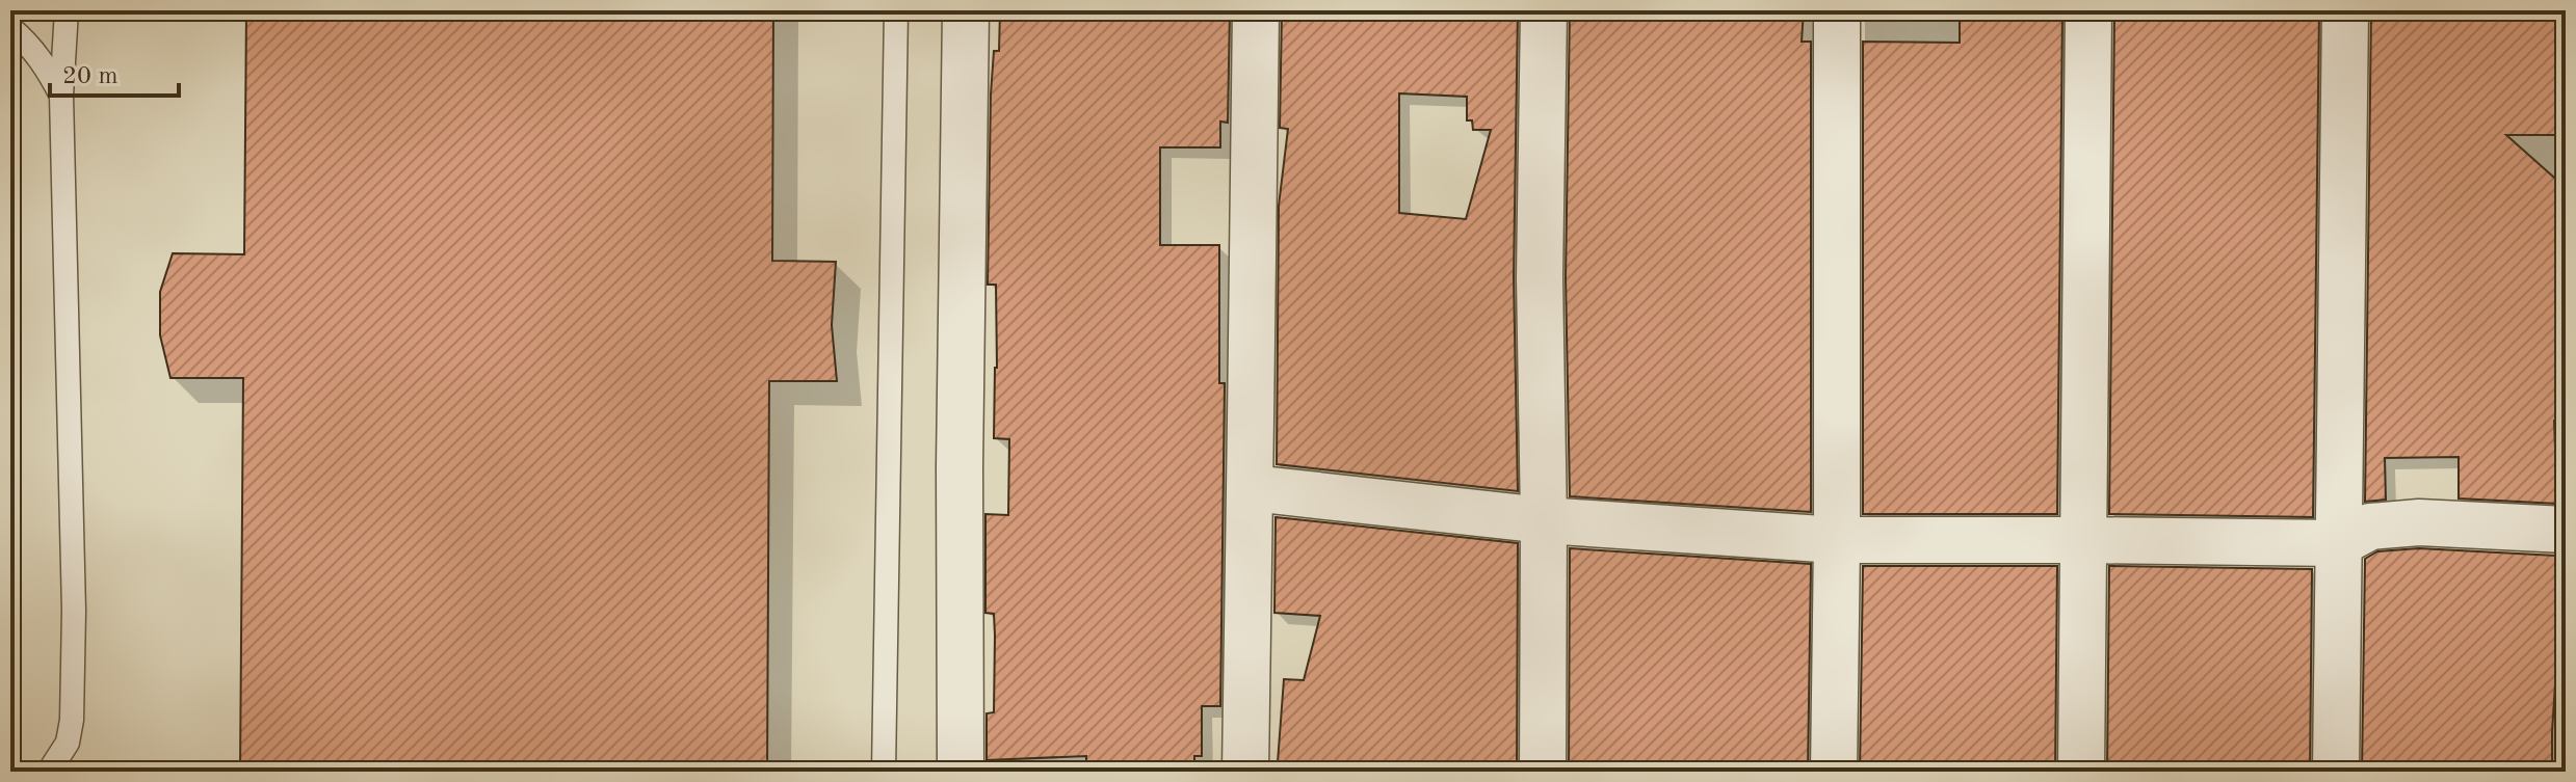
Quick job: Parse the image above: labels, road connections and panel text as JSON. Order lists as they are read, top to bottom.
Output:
{
  "scale_bar": "20 m"
}
